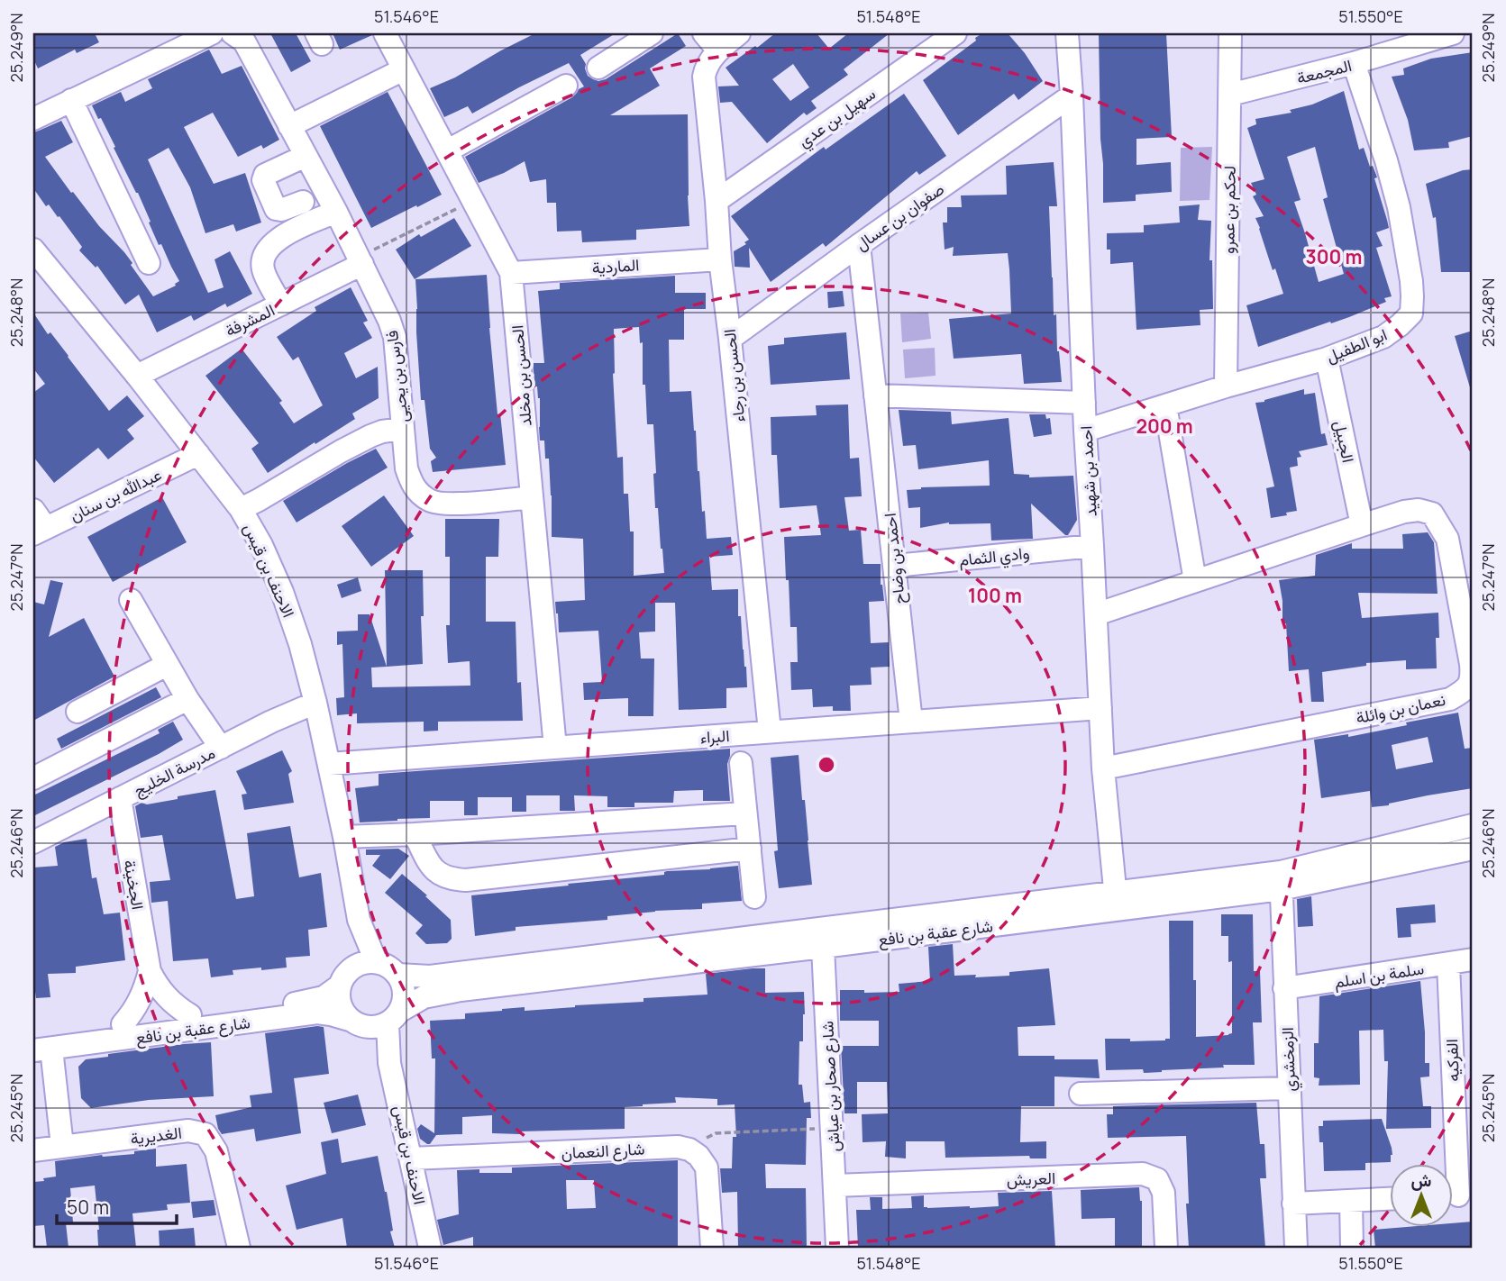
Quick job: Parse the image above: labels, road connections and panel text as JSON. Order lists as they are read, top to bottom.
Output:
{
  "streets": {
    "street": [
      "المجمعة",
      "سهيل بن عدي",
      "لحكم بن عمرو",
      "صفوان بن عسال",
      "الماردية",
      "المشرفة",
      "ابو الطفيل",
      "الحسن بن مخلد",
      "الحسن بن رجاء",
      "فارس بن يحيى",
      "الجبيل",
      "احمد بن شهيد",
      "عبدالله بن سنان",
      "وادي الثمام",
      "احمد بن وضاح",
      "الاحنف بن قيس",
      "نعمان بن وائلة",
      "البراء",
      "مدرسة الخليج",
      "الجخينة",
      "شارع عقبة بن نافع",
      "سلمة بن اسلم",
      "الزمخشري",
      "الفركيه",
      "شارع صحار بن عياش",
      "الغديرية",
      "شارع النعمان",
      "العريش"
    ]
  },
  "crossings": [
    ["المجمعة", "لحكم بن عمرو"],
    ["المجمعة", "ابو الطفيل"],
    ["سهيل بن عدي", "الحسن بن رجاء"],
    ["لحكم بن عمرو", "ابو الطفيل"],
    ["صفوان بن عسال", "الحسن بن رجاء"],
    ["صفوان بن عسال", "احمد بن شهيد"],
    ["صفوان بن عسال", "احمد بن وضاح"],
    ["الماردية", "الحسن بن مخلد"],
    ["الماردية", "الحسن بن رجاء"],
    ["المشرفة", "فارس بن يحيى"],
    ["المشرفة", "الاحنف بن قيس"],
    ["ابو الطفيل", "الجبيل"],
    ["ابو الطفيل", "احمد بن شهيد"],
    ["الحسن بن مخلد", "فارس بن يحيى"],
    ["الحسن بن مخلد", "البراء"],
    ["الحسن بن رجاء", "البراء"],
    ["الجبيل", "نعمان بن وائلة"],
    ["احمد بن شهيد", "وادي الثمام"],
    ["احمد بن شهيد", "نعمان بن وائلة"],
    ["احمد بن شهيد", "البراء"],
    ["احمد بن شهيد", "شارع عقبة بن نافع"],
    ["عبدالله بن سنان", "الاحنف بن قيس"],
    ["وادي الثمام", "احمد بن وضاح"],
    ["احمد بن وضاح", "البراء"],
    ["الاحنف بن قيس", "البراء"],
    ["الاحنف بن قيس", "مدرسة الخليج"],
    ["الاحنف بن قيس", "شارع عقبة بن نافع"],
    ["الاحنف بن قيس", "شارع النعمان"],
    ["مدرسة الخليج", "الجخينة"],
    ["الجخينة", "شارع عقبة بن نافع"],
    ["شارع عقبة بن نافع", "الزمخشري"],
    ["شارع عقبة بن نافع", "شارع صحار بن عياش"],
    ["سلمة بن اسلم", "الزمخشري"],
    ["سلمة بن اسلم", "الفركيه"],
    ["شارع صحار بن عياش", "العريش"]
  ],
  "scale_bar": "50 m",
  "north": "top",
  "coordinates": [
    "51.546°E",
    "51.548°E",
    "51.550°E",
    "25.249°N",
    "25.248°N",
    "25.247°N",
    "25.246°N",
    "25.245°N"
  ],
  "rings": ["300 m", "200 m", "100 m"]
}
